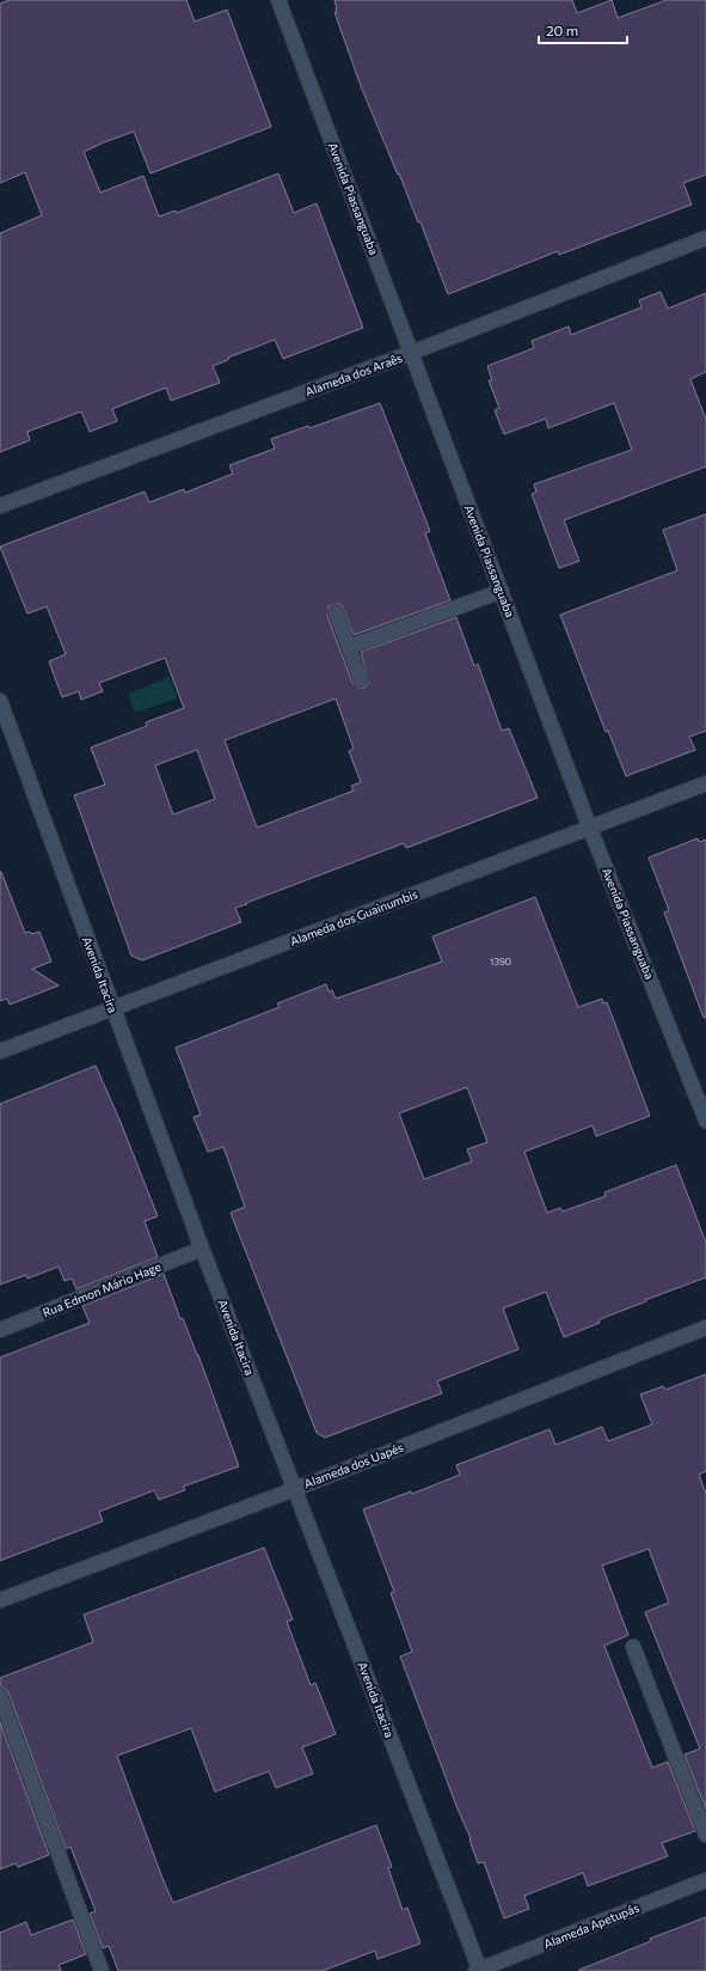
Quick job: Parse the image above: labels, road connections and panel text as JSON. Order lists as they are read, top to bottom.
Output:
{
  "streets": {
    "street": [
      "Avenida Piassanguaba",
      "Alameda dos Araês",
      "Alameda dos Guainumbis",
      "Avenida Itacira",
      "Rua Edmon Mário Hage",
      "Alameda dos Uapés",
      "Alameda Apetupás"
    ]
  },
  "crossings": [
    ["Avenida Piassanguaba", "Alameda dos Araês"],
    ["Avenida Piassanguaba", "Alameda dos Guainumbis"],
    ["Alameda dos Guainumbis", "Avenida Itacira"],
    ["Avenida Itacira", "Rua Edmon Mário Hage"],
    ["Avenida Itacira", "Alameda dos Uapés"],
    ["Avenida Itacira", "Alameda Apetupás"]
  ],
  "house_numbers": ["1390"],
  "scale_bar": "20 m"
}
